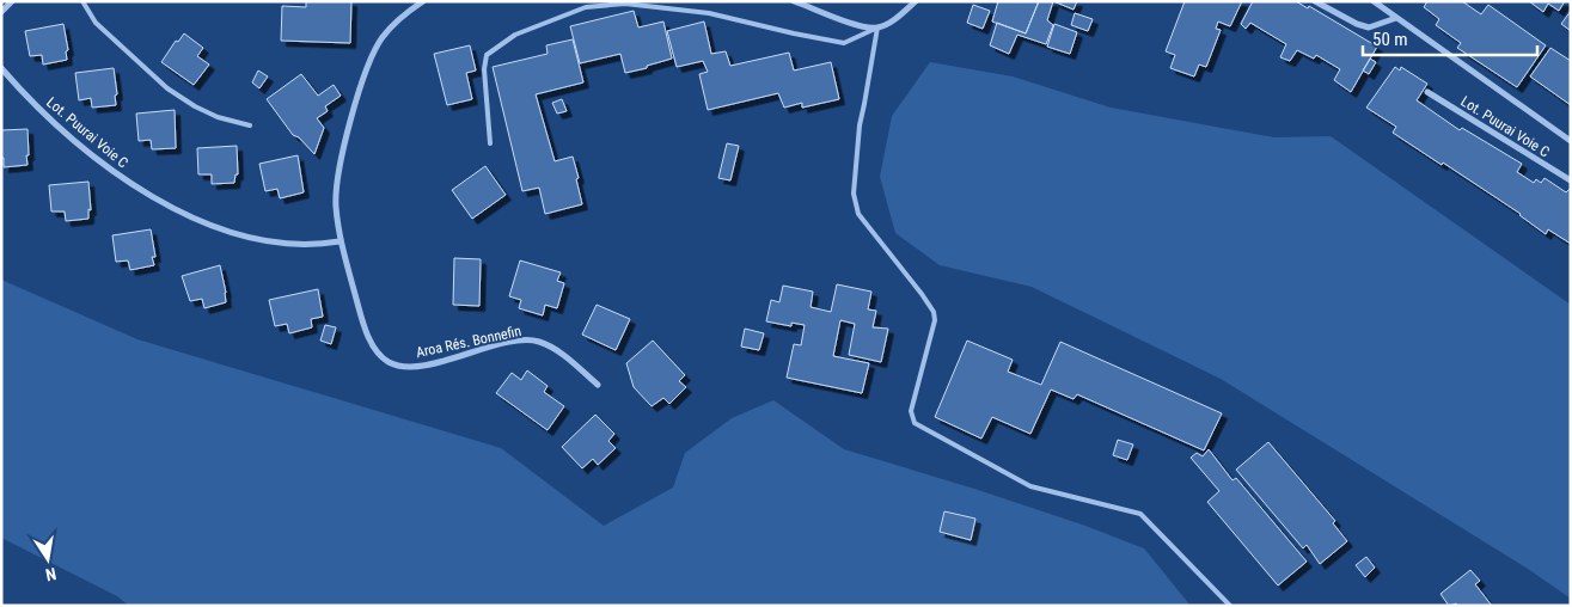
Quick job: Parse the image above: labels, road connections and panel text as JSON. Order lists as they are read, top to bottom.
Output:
{
  "streets": {
    "street": ["Lot. Puurai Voie C", "Aroa Rés. Bonnefin"]
  },
  "crossings": [
    ["Lot. Puurai Voie C", "Aroa Rés. Bonnefin"]
  ],
  "scale_bar": "50 m",
  "north": "bottom"
}
